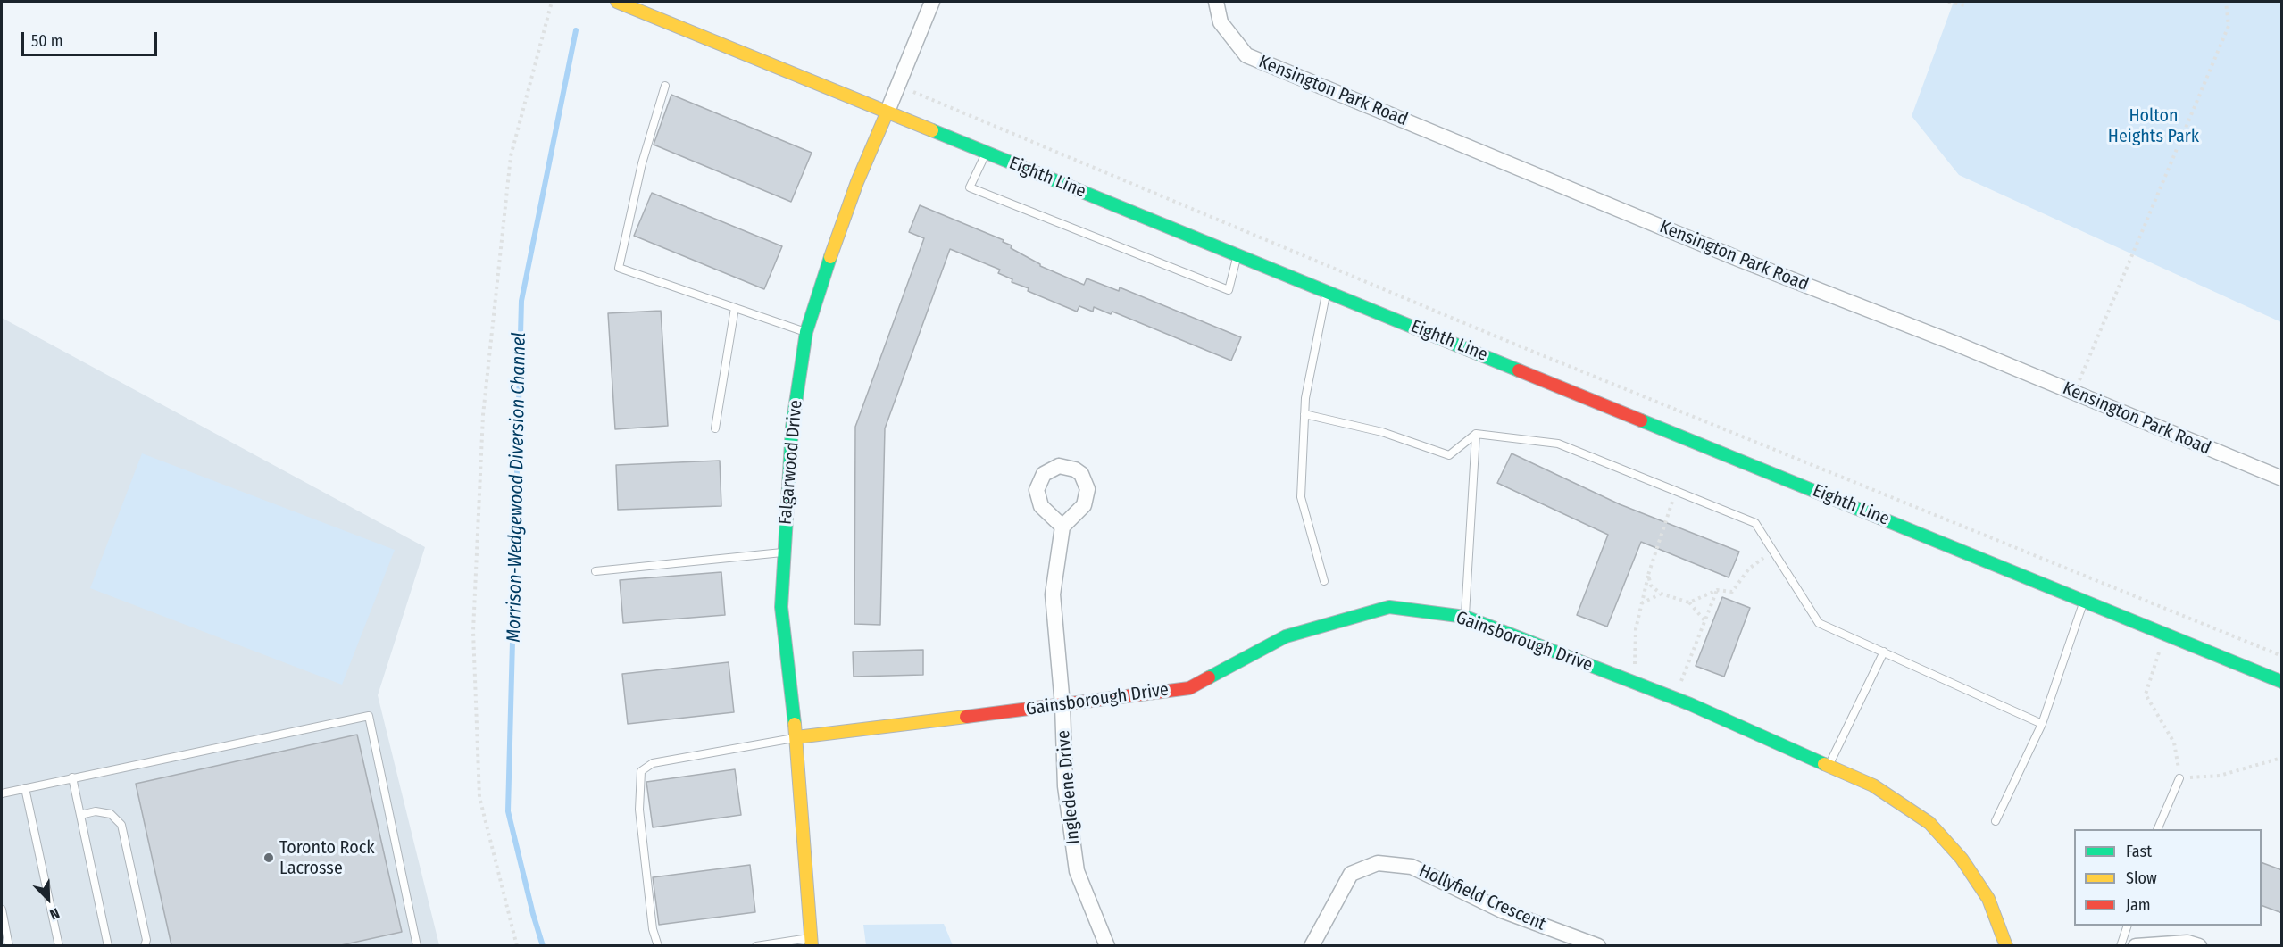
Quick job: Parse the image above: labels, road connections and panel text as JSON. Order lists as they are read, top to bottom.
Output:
{
  "streets": {
    "street": [
      "Kensington Park Road",
      "Eighth Line",
      "Falgarwood Drive",
      "Gainsborough Drive",
      "Ingledene Drive",
      "Hollyfield Crescent"
    ]
  },
  "crossings": [
    ["Eighth Line", "Falgarwood Drive"],
    ["Falgarwood Drive", "Gainsborough Drive"],
    ["Gainsborough Drive", "Ingledene Drive"]
  ],
  "water": ["Morrison-Wedgewood Diversion Channel"],
  "parks": ["Holton Heights Park"],
  "places": ["Toronto Rock Lacrosse"],
  "legend": ["Fast", "Slow", "Jam"],
  "scale_bar": "50 m",
  "north": "bottom right"
}
